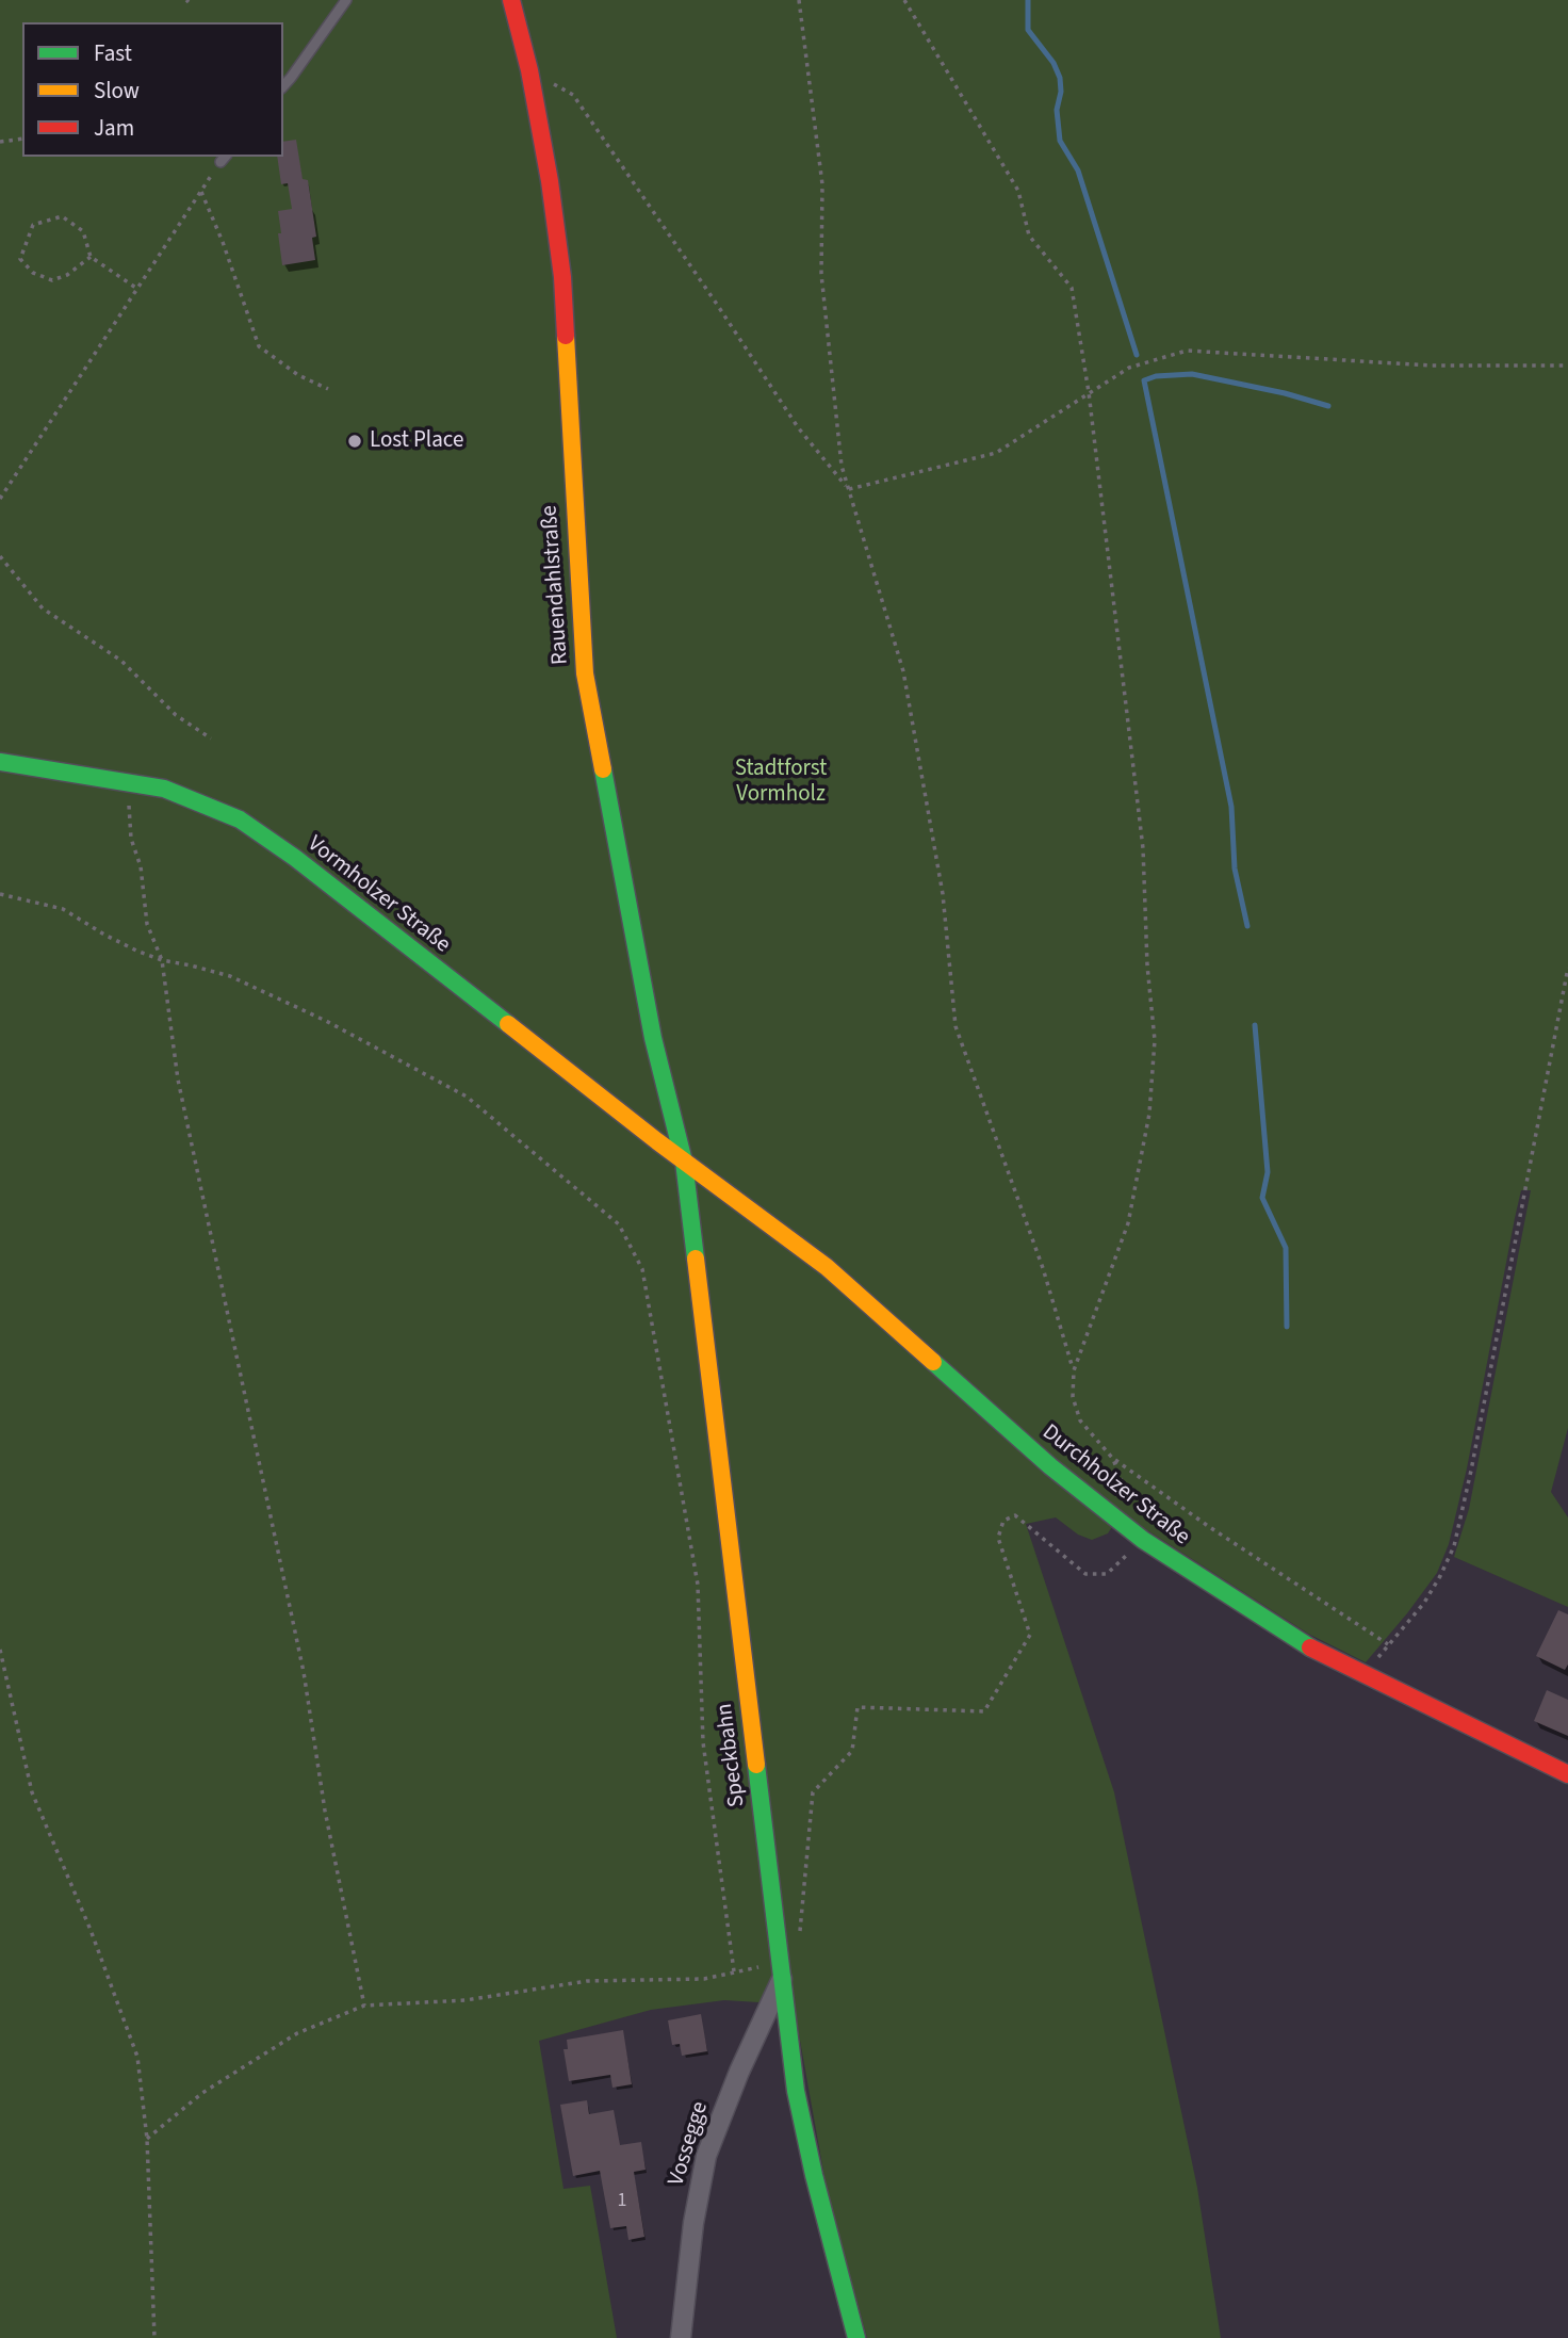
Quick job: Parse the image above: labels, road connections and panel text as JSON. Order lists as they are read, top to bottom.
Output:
{
  "streets": {
    "street": [
      "Rauendahlstraße",
      "Vormholzer Straße",
      "Durchholzer Straße",
      "Speckbahn",
      "Vossegge"
    ]
  },
  "crossings": [
    ["Rauendahlstraße", "Vormholzer Straße"],
    ["Rauendahlstraße", "Durchholzer Straße"],
    ["Rauendahlstraße", "Speckbahn"],
    ["Vormholzer Straße", "Durchholzer Straße"],
    ["Vormholzer Straße", "Speckbahn"],
    ["Durchholzer Straße", "Speckbahn"],
    ["Speckbahn", "Vossegge"]
  ],
  "parks": ["Stadtforst Vormholz"],
  "places": ["Lost Place"],
  "house_numbers": ["1"],
  "legend": ["Fast", "Slow", "Jam"]
}
